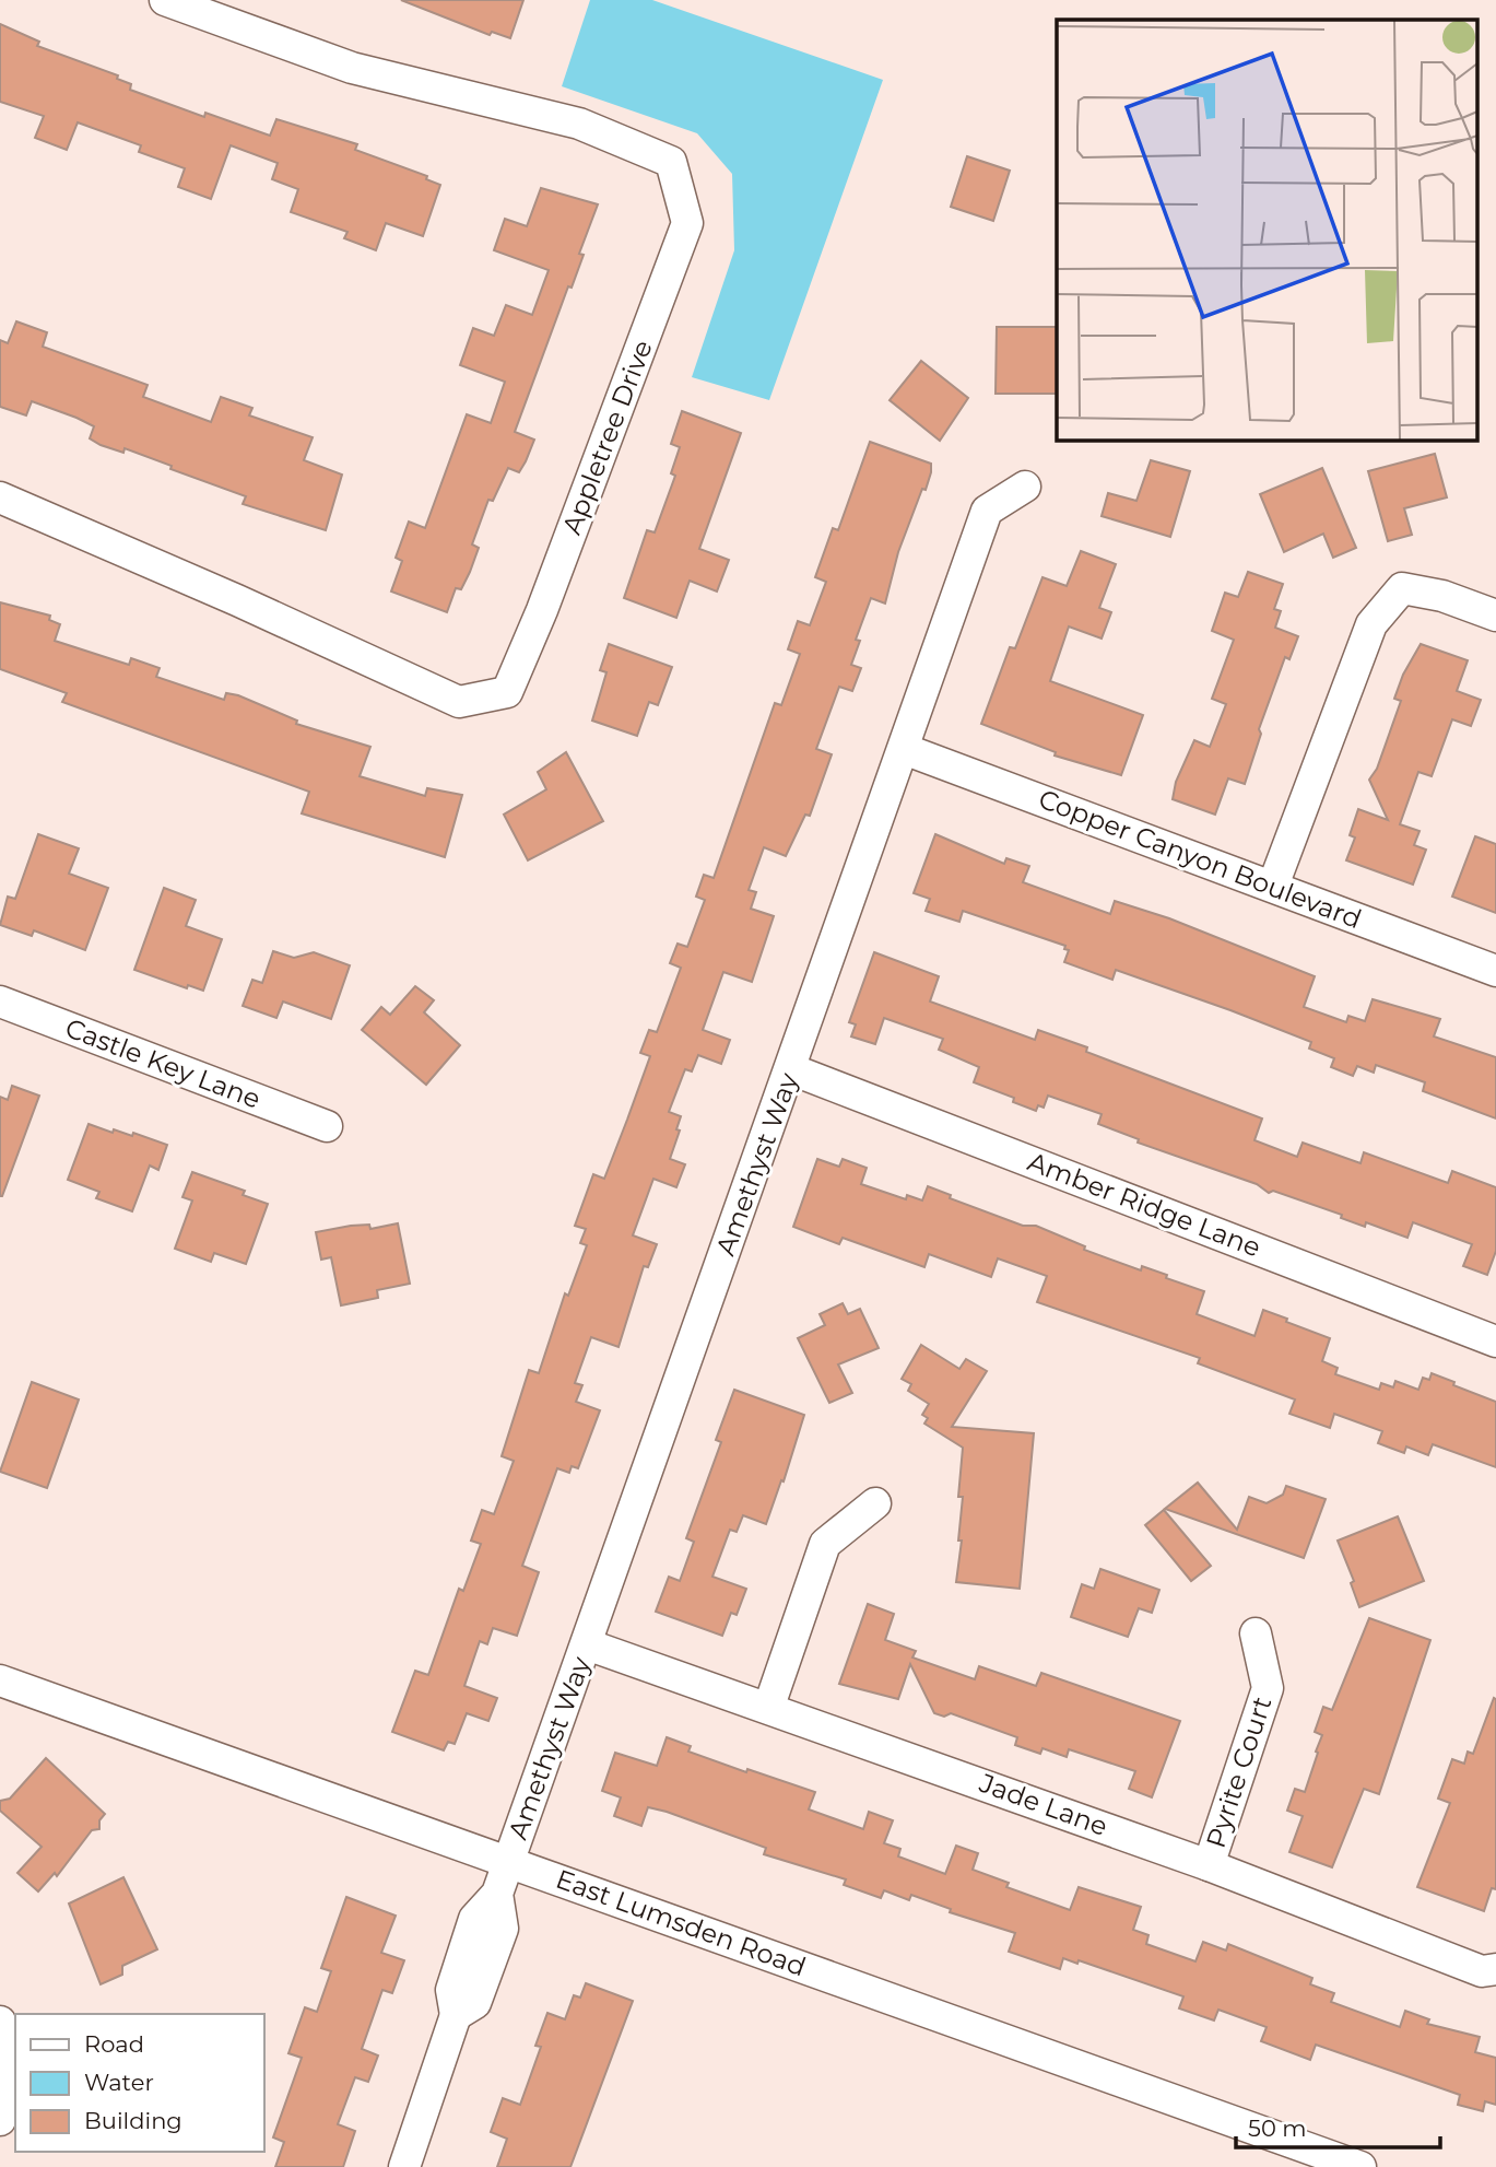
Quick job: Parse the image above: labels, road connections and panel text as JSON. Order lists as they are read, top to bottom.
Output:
{
  "streets": {
    "street": [
      "Appletree Drive",
      "Copper Canyon Boulevard",
      "Castle Key Lane",
      "Amethyst Way",
      "Amber Ridge Lane",
      "Pyrite Court",
      "Jade Lane",
      "East Lumsden Road"
    ]
  },
  "crossings": [
    ["Copper Canyon Boulevard", "Amethyst Way"],
    ["Amethyst Way", "Amber Ridge Lane"],
    ["Amethyst Way", "Jade Lane"],
    ["Amethyst Way", "East Lumsden Road"],
    ["Pyrite Court", "Jade Lane"]
  ],
  "legend": ["Road", "Water", "Building"],
  "scale_bar": "50 m"
}
